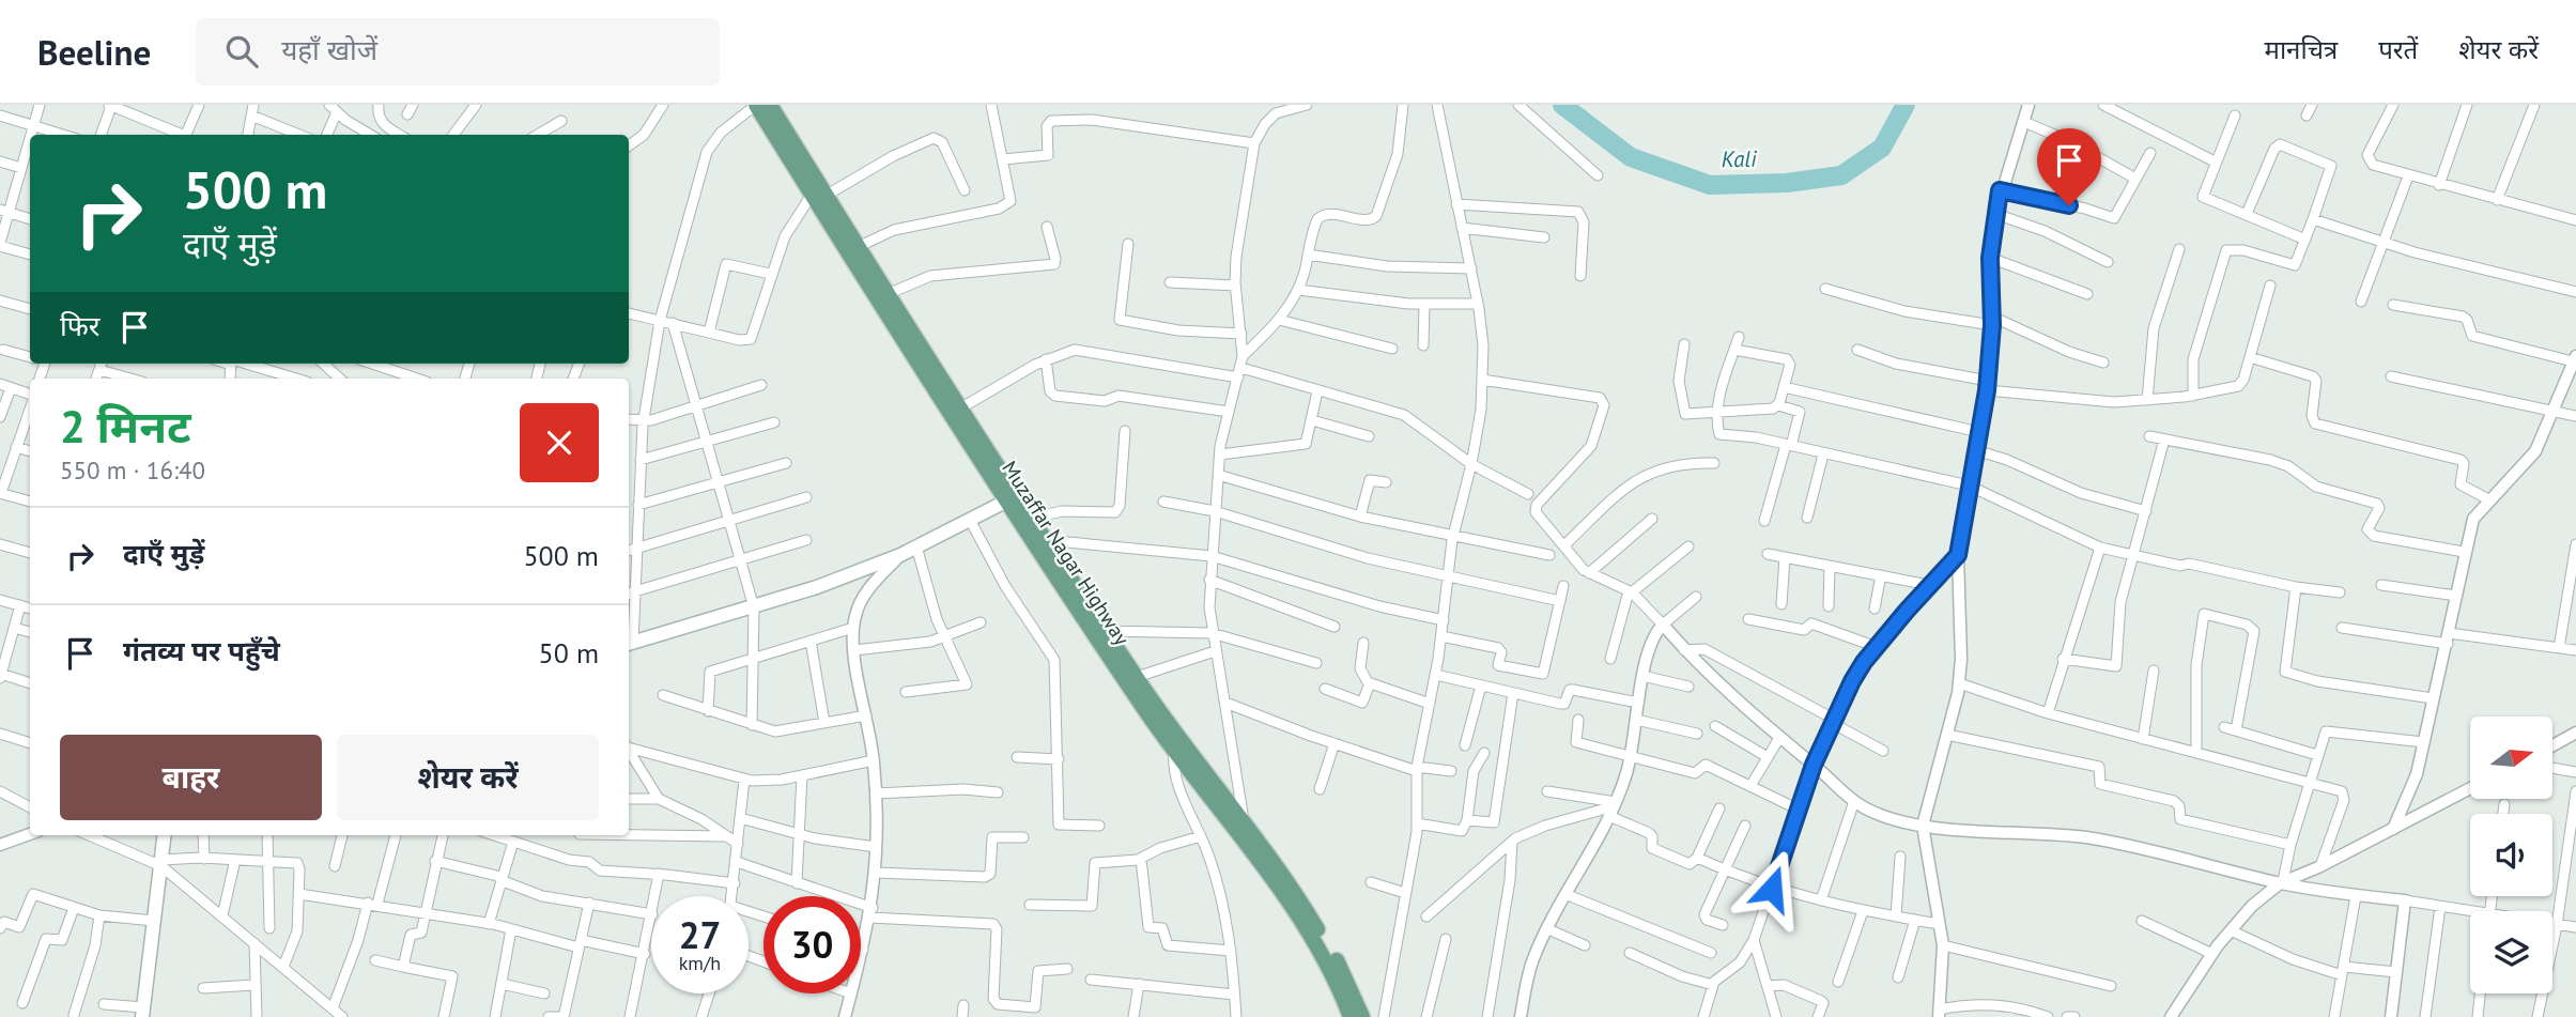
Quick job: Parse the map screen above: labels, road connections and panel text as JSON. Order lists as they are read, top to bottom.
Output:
{
  "streets": {
    "main road": ["Muzaffar Nagar Highway"]
  },
  "water": ["Kali"],
  "north": "right",
  "page": {
    "header": "Beeline",
    "search": "यहाँ खोजें",
    "nav": ["मानचित्र", "परतें", "शेयर करें"],
    "turn": ["500 m", "दाएँ मुड़ें"],
    "then": "फिर",
    "heading": ["2 मिनट", "550 m · 16:40"],
    "list": [
      {
        "name": "दाएँ मुड़ें",
        "value": "500 m"
      },
      {
        "name": "गंतव्य पर पहुँचे",
        "value": "50 m"
      }
    ],
    "buttons": ["बाहर", "शेयर करें"],
    "speed": "27 km/h",
    "limit": "30"
  }
}
